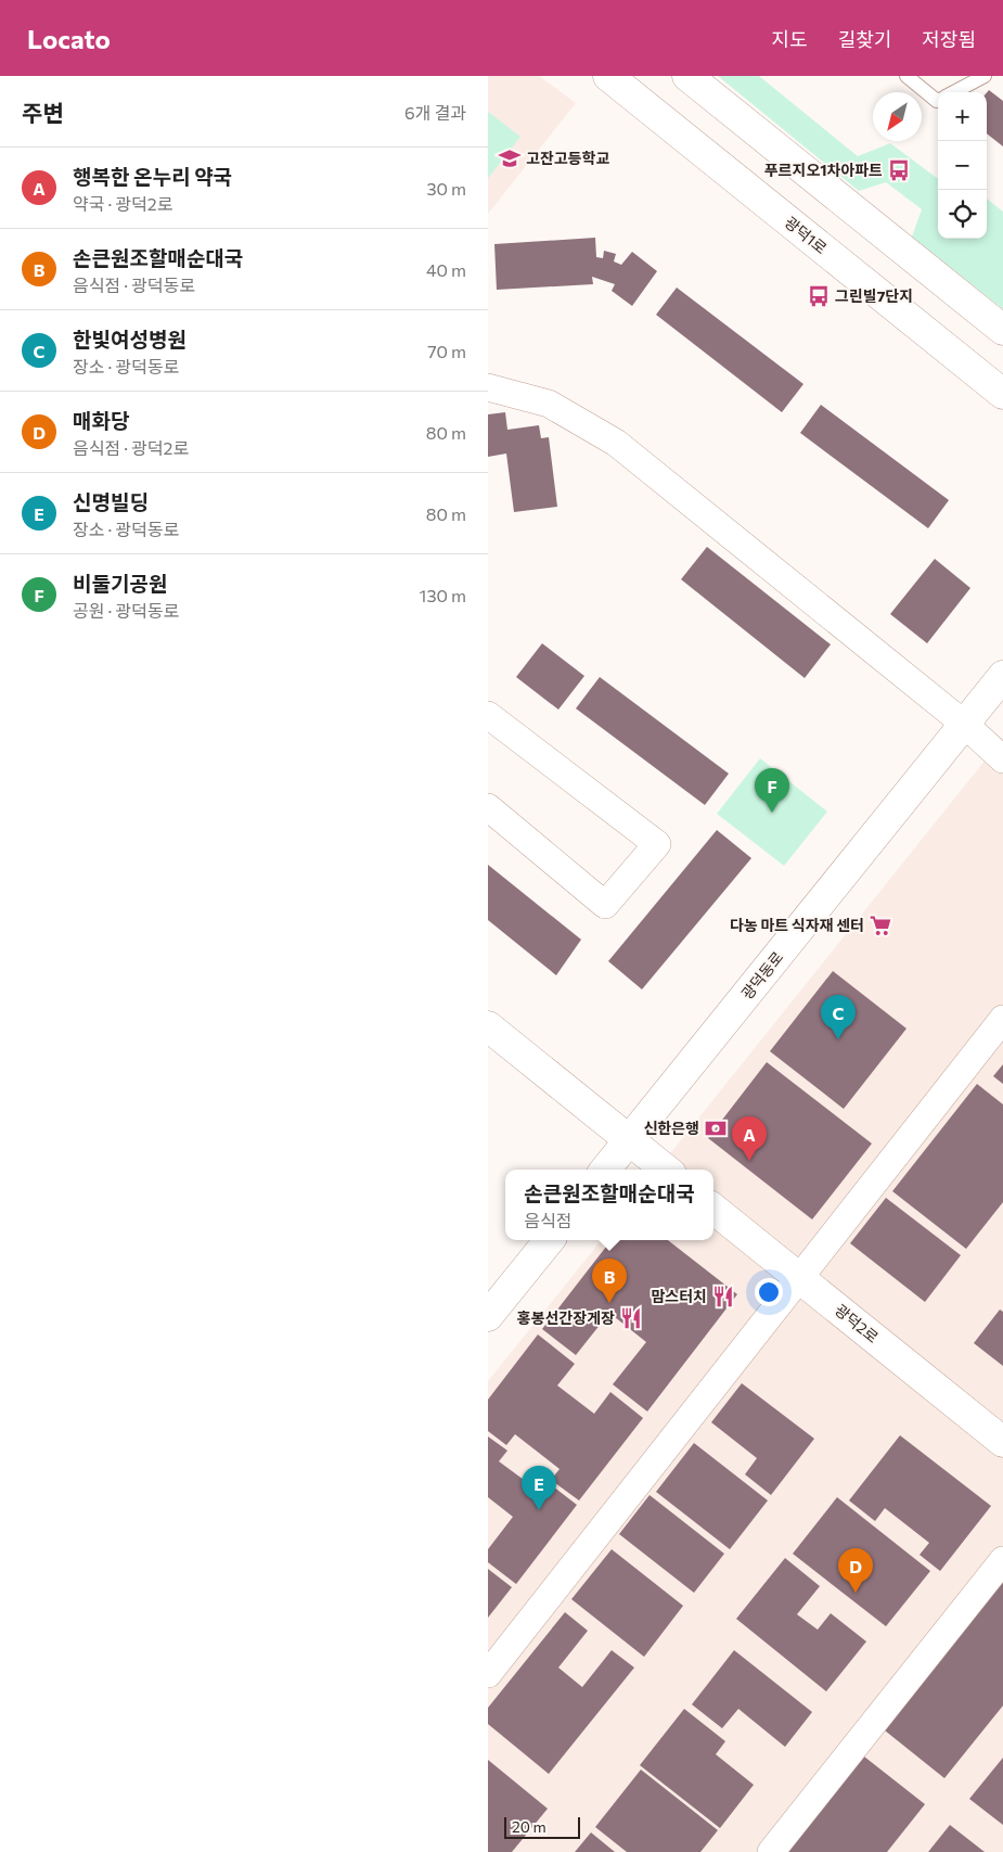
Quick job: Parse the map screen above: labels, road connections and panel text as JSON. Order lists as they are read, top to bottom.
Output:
{
  "streets": {
    "street": ["광덕1로", "광덕동로", "광덕2로"]
  },
  "places": {
    "school or university": ["고잔고등학교"],
    "bus stop": ["푸르지오1차아파트", "그린빌7단지"],
    "supermarket": ["다농 마트 식자재 센터"],
    "bank": ["신한은행"],
    "restaurant": ["맘스터치", "홍봉선간장게장"]
  },
  "scale_bar": "20 m",
  "north": "bottom left",
  "page": {
    "header": "Locato",
    "nav": ["지도", "길찾기", "저장됨"],
    "heading": ["주변", "6개 결과"],
    "map_buttons": ["+", "−"],
    "list": [
      {
        "mark": "A",
        "name": "행복한 온누리 약국",
        "note": "약국 · 광덕2로",
        "value": "30 m"
      },
      {
        "mark": "B",
        "name": "손큰원조할매순대국",
        "note": "음식점 · 광덕동로",
        "value": "40 m"
      },
      {
        "mark": "C",
        "name": "한빛여성병원",
        "note": "장소 · 광덕동로",
        "value": "70 m"
      },
      {
        "mark": "D",
        "name": "매화당",
        "note": "음식점 · 광덕2로",
        "value": "80 m"
      },
      {
        "mark": "E",
        "name": "신명빌딩",
        "note": "장소 · 광덕동로",
        "value": "80 m"
      },
      {
        "mark": "F",
        "name": "비둘기공원",
        "note": "공원 · 광덕동로",
        "value": "130 m"
      }
    ],
    "pins": [
      "F",
      "C",
      "A",
      "B",
      "E",
      "D"
    ],
    "popup": ["손큰원조할매순대국", "음식점"],
    "scale": "20 m"
  }
}
